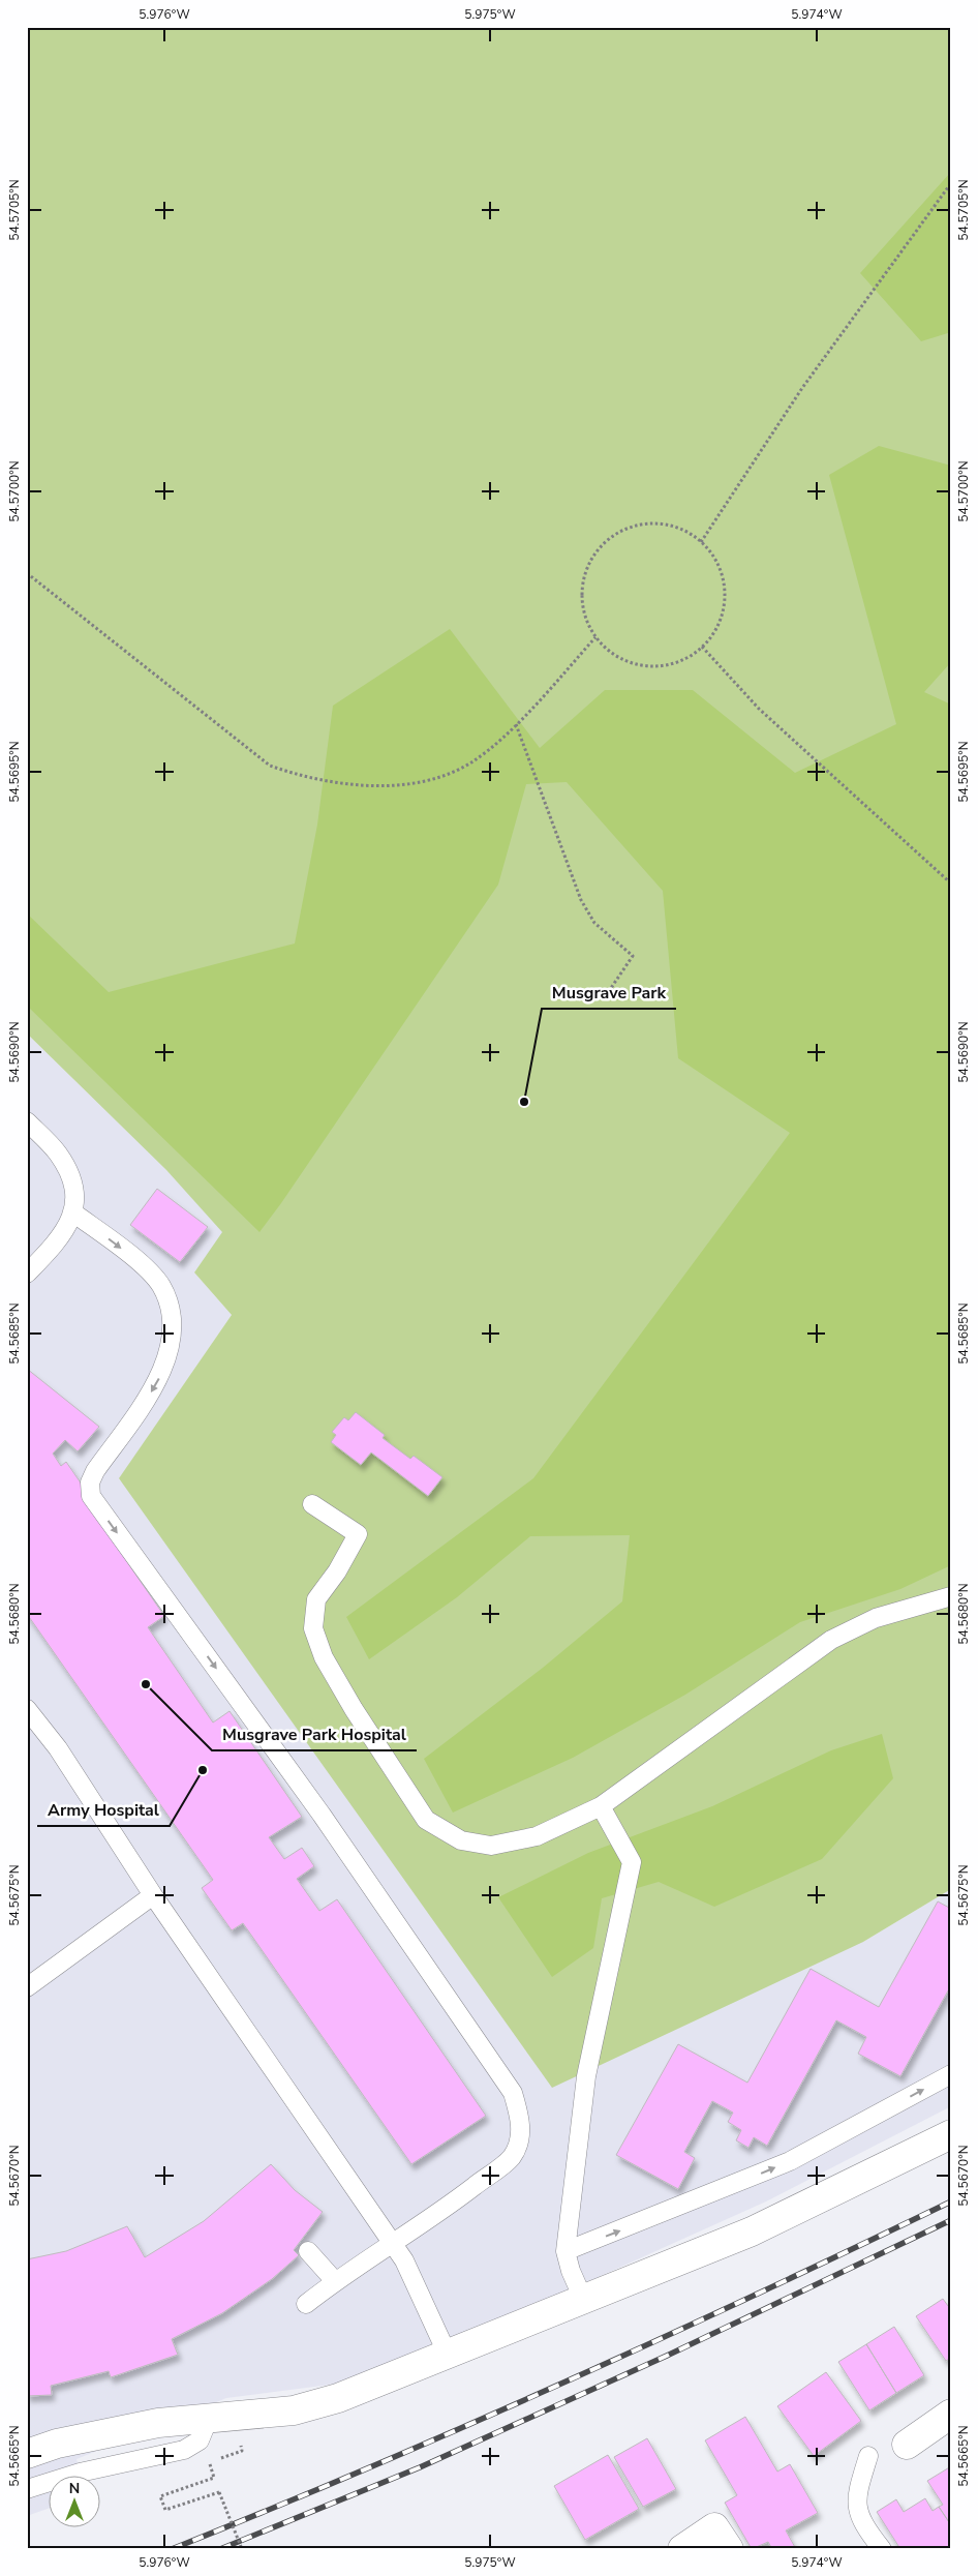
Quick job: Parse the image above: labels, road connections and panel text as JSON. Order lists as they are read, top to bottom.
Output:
{
  "places": ["Musgrave Park", "Musgrave Park Hospital", "Army Hospital"],
  "north": "top",
  "coordinates": [
    "5.976°W",
    "5.975°W",
    "5.974°W",
    "54.5705°N",
    "54.5700°N",
    "54.5695°N",
    "54.5690°N",
    "54.5685°N",
    "54.5680°N",
    "54.5675°N",
    "54.5670°N",
    "54.5665°N"
  ]
}
